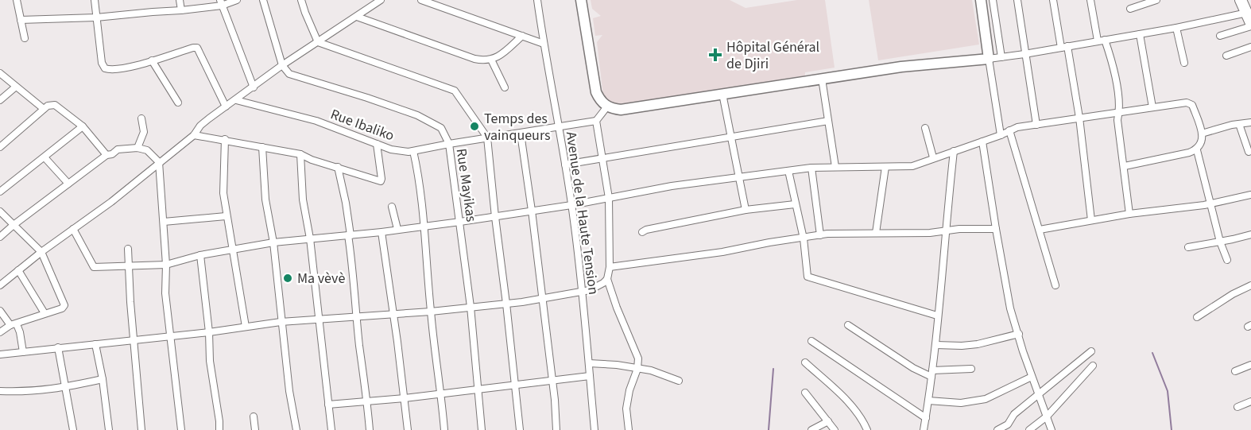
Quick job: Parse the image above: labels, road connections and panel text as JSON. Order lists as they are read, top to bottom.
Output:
{
  "streets": {
    "street": ["Rue Ibaliko", "Rue Mayikas", "Avenue de la Haute Tension"]
  },
  "crossings": [
    ["Rue Ibaliko", "Rue Mayikas"],
    ["Rue Ibaliko", "Avenue de la Haute Tension"]
  ],
  "places": {
    "health": ["Hôpital Général de Djiri"],
    "other": ["Temps des vainqueurs", "Ma vèvè"]
  }
}
